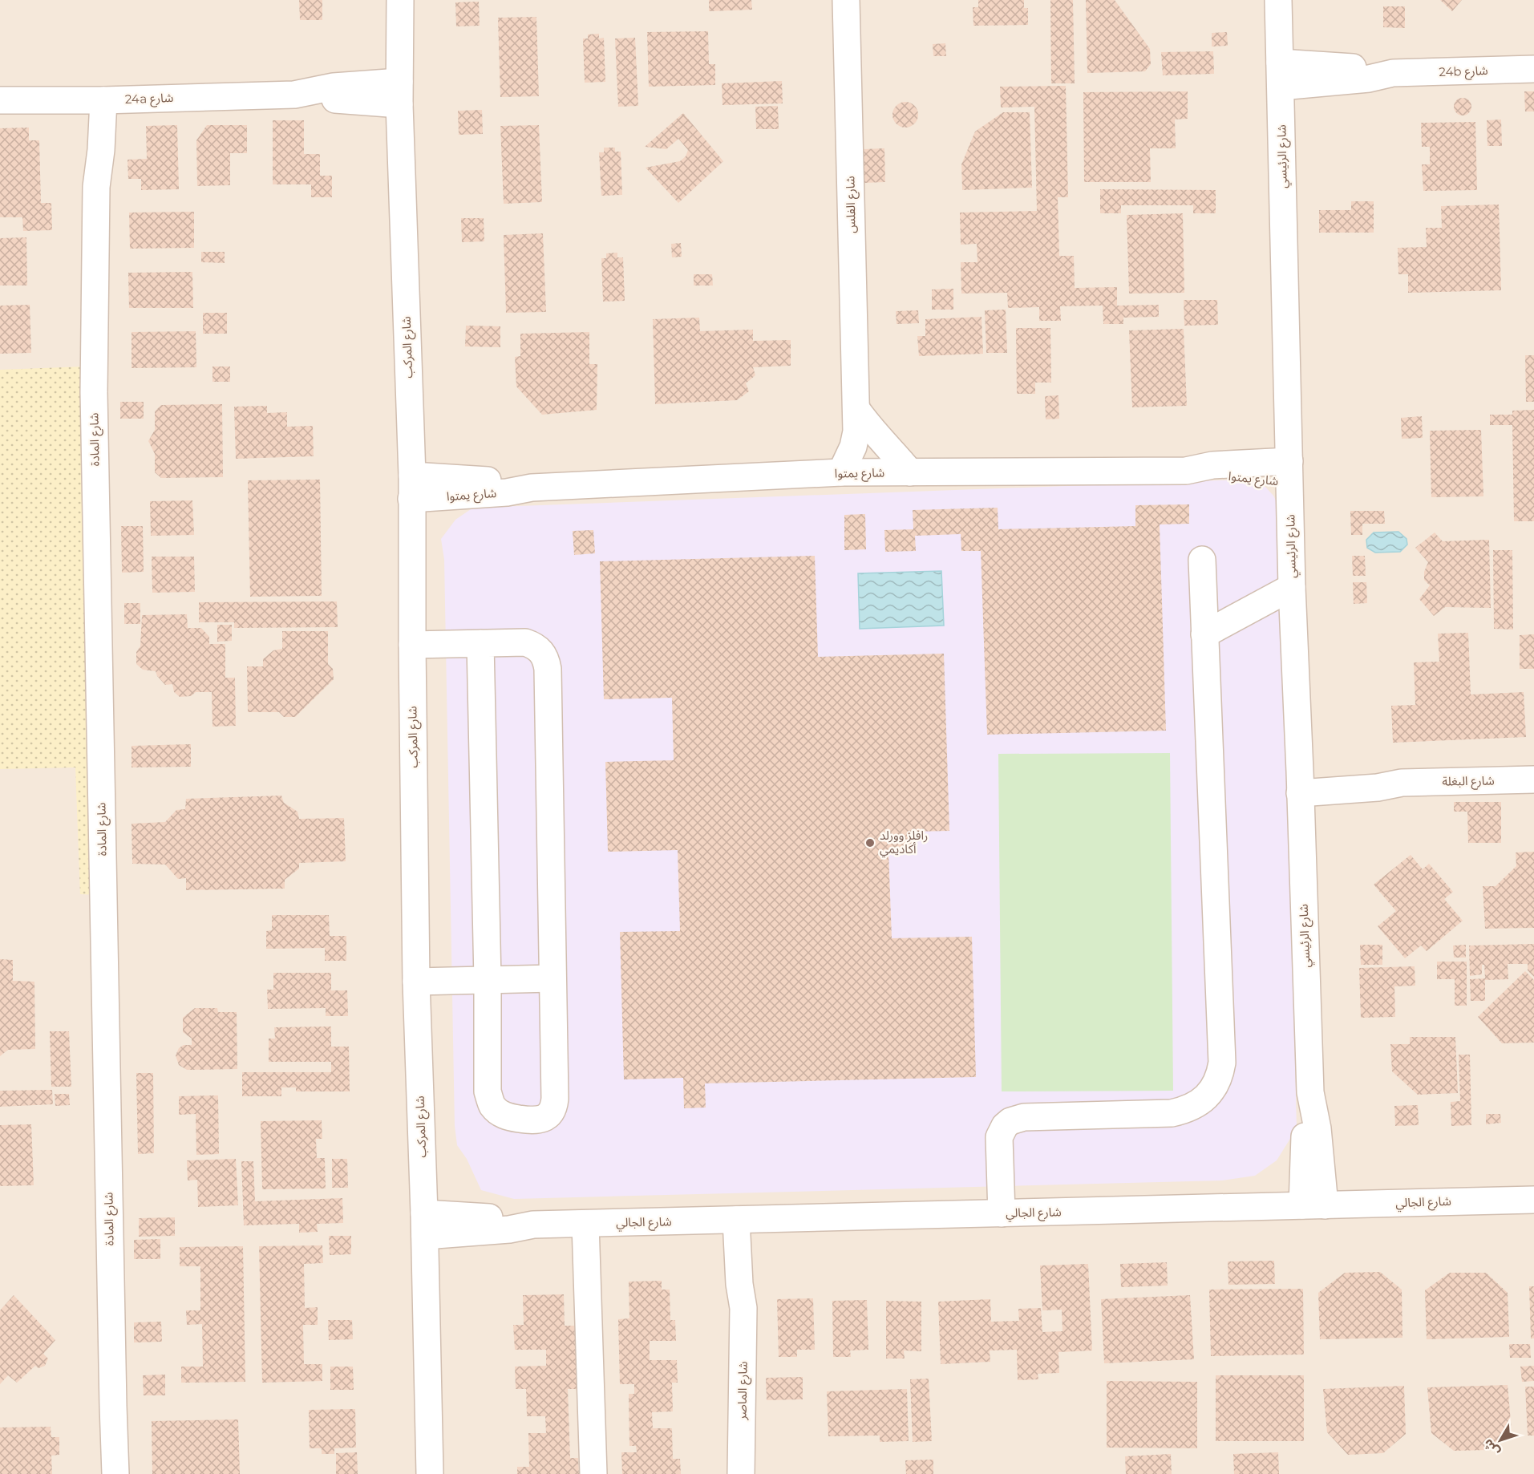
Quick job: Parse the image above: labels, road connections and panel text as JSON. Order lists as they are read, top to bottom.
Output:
{
  "streets": {
    "street": [
      "24b شارع",
      "24a شارع",
      "شارع الرئيسي",
      "شارع الفلس",
      "شارع المركب",
      "شارع المادة",
      "شارع يمتوا",
      "شارع البغلة",
      "شارع الجالي",
      "شارع الماصر"
    ]
  },
  "crossings": [
    ["24b شارع", "شارع الرئيسي"],
    ["24a شارع", "شارع المركب"],
    ["24a شارع", "شارع المادة"],
    ["شارع الرئيسي", "شارع يمتوا"],
    ["شارع الرئيسي", "شارع البغلة"],
    ["شارع الرئيسي", "شارع الجالي"],
    ["شارع الفلس", "شارع يمتوا"],
    ["شارع المركب", "شارع يمتوا"],
    ["شارع المركب", "شارع الجالي"],
    ["شارع الجالي", "شارع الماصر"]
  ],
  "places": ["رافلز وورلد أكاديمي"],
  "north": "bottom left"
}
